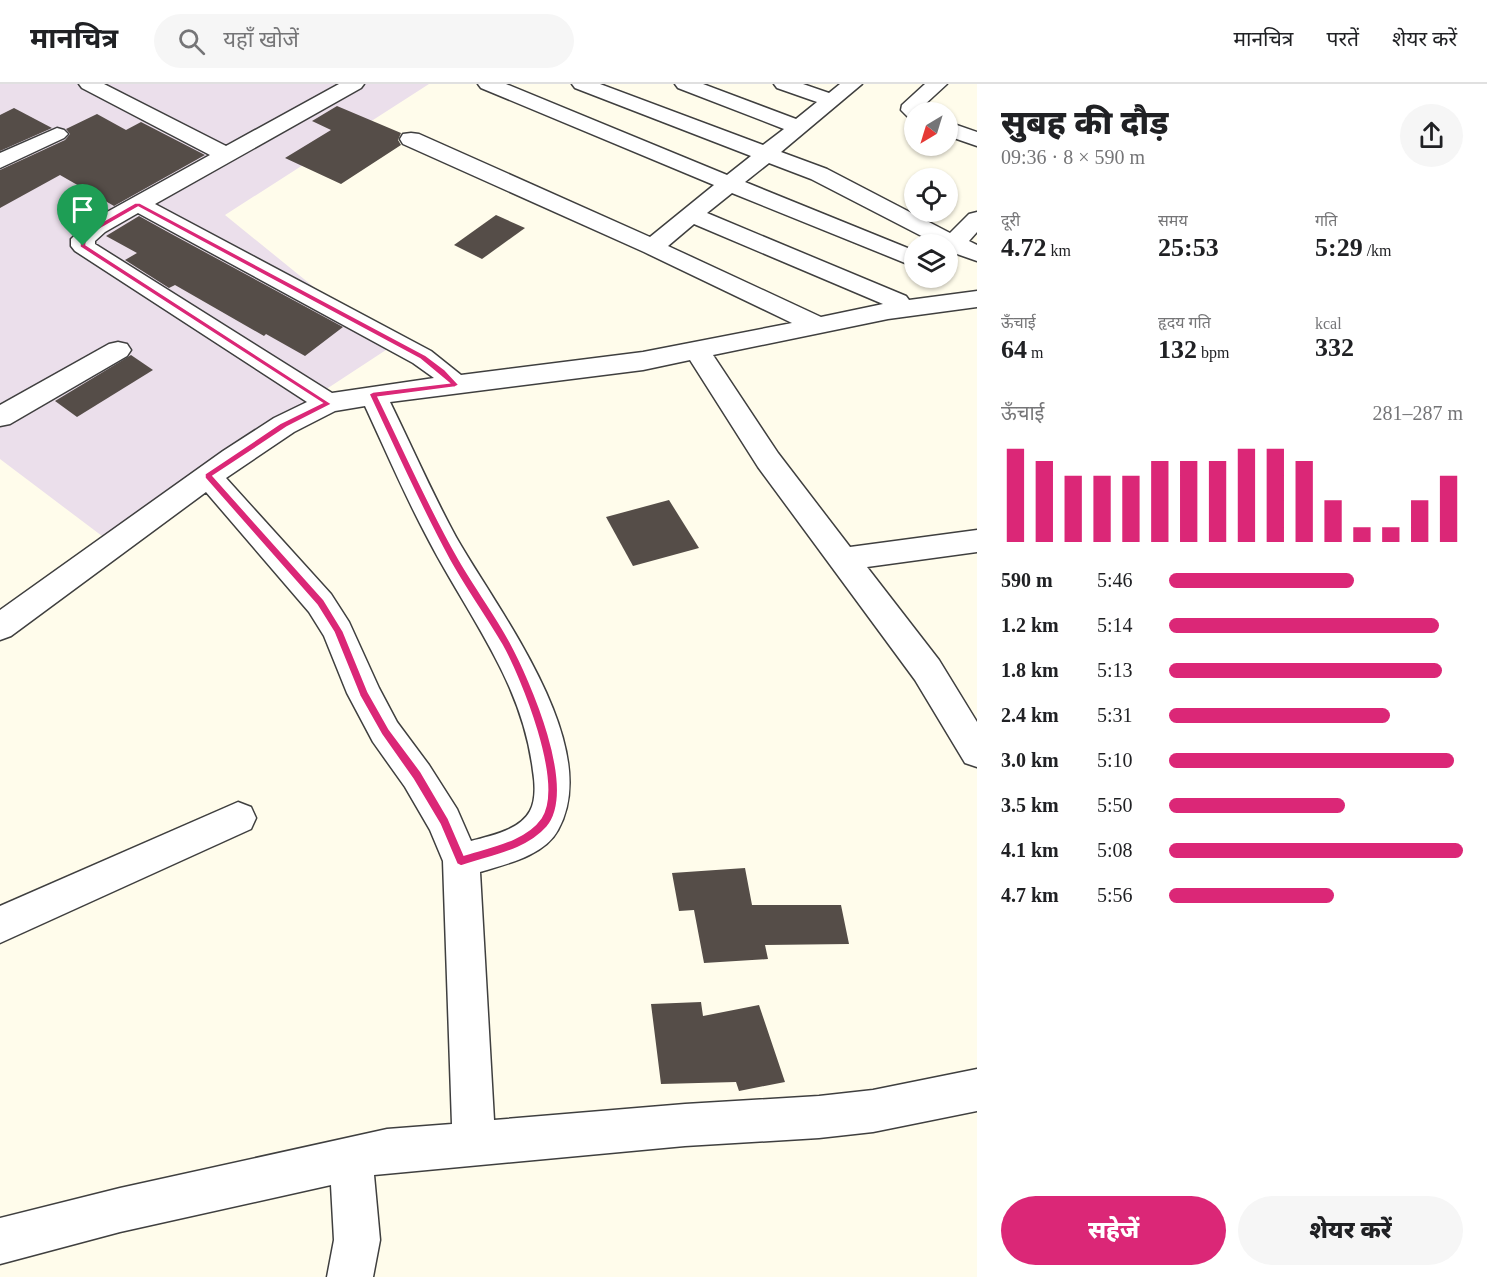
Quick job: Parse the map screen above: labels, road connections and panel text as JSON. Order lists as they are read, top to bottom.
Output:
{
  "north": "bottom left",
  "page": {
    "header": "मानचित्र",
    "search": "यहाँ खोजें",
    "nav": ["मानचित्र", "परतें", "शेयर करें"],
    "heading": ["सुबह की दौड़", "09:36 · 8 × 590 m"],
    "stats": [
      ["दूरी", "4.72 km"],
      ["समय", "25:53"],
      ["गति", "5:29 /km"],
      ["ऊँचाई", "64 m"],
      ["हृदय गति", "132 bpm"],
      ["kcal", "332"]
    ],
    "chart": ["ऊँचाई", "281–287 m"],
    "list": [
      {
        "name": "590 m",
        "note": "5:46"
      },
      {
        "name": "1.2 km",
        "note": "5:14"
      },
      {
        "name": "1.8 km",
        "note": "5:13"
      },
      {
        "name": "2.4 km",
        "note": "5:31"
      },
      {
        "name": "3.0 km",
        "note": "5:10"
      },
      {
        "name": "3.5 km",
        "note": "5:50"
      },
      {
        "name": "4.1 km",
        "note": "5:08"
      },
      {
        "name": "4.7 km",
        "note": "5:56"
      }
    ],
    "buttons": ["सहेजें", "शेयर करें"]
  }
}
